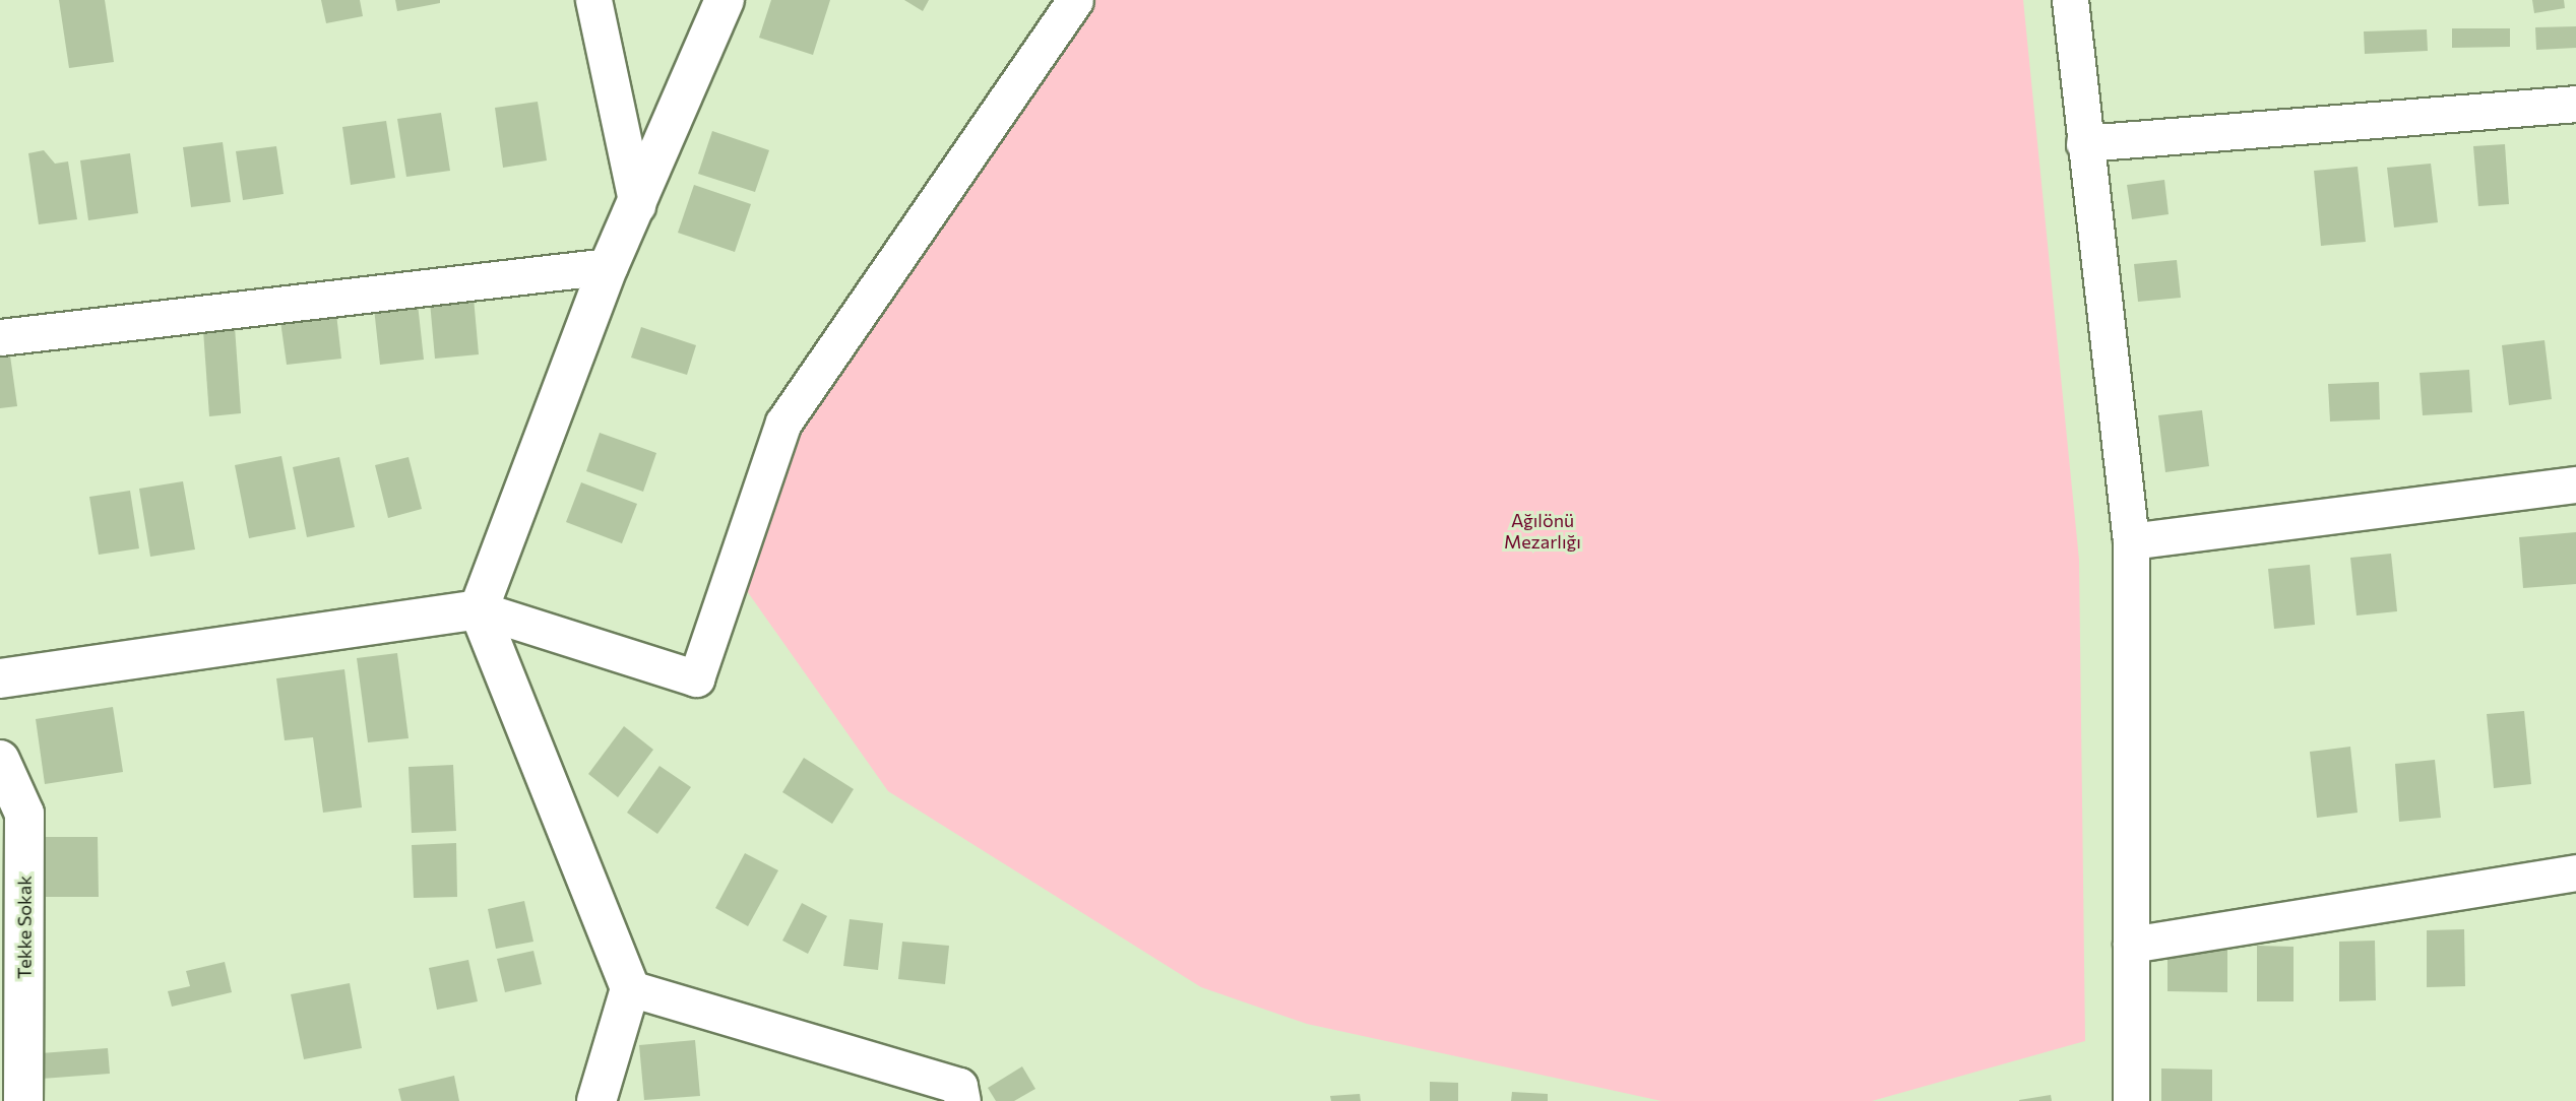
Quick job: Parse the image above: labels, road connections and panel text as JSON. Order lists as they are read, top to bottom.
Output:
{
  "streets": {
    "street": ["Tekke Sokak"]
  },
  "parks": ["Ağılönü Mezarlığı"]
}
